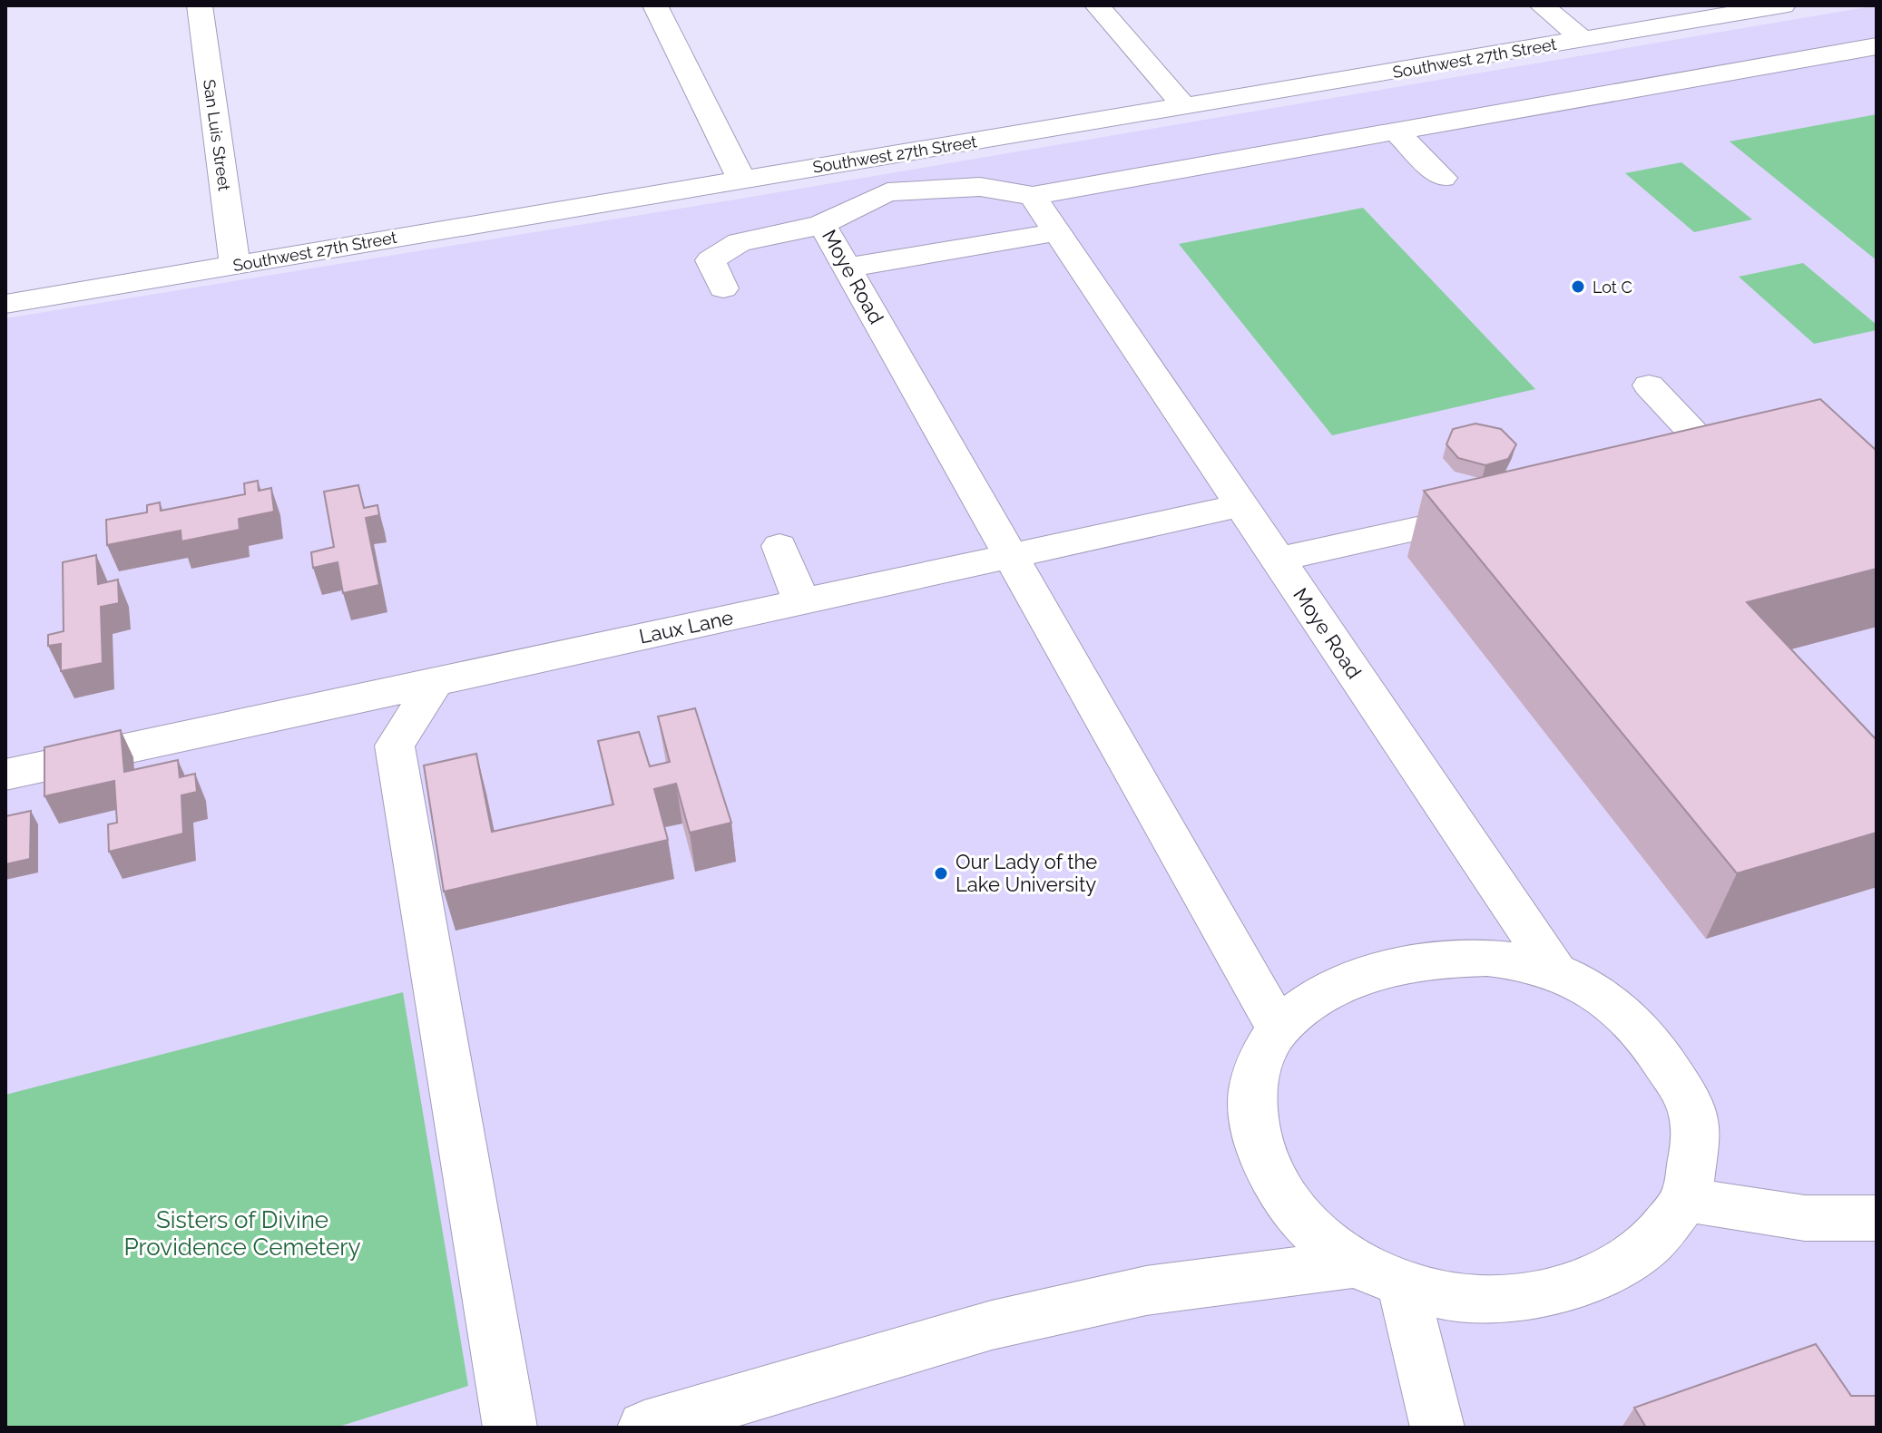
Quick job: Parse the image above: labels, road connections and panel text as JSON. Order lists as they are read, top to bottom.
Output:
{
  "streets": {
    "street": [
      "Southwest 27th Street",
      "San Luis Street",
      "Moye Road",
      "Laux Lane"
    ]
  },
  "crossings": [
    ["Southwest 27th Street", "San Luis Street"],
    ["Moye Road", "Laux Lane"]
  ],
  "parks": ["Sisters of Divine Providence Cemetery"],
  "places": ["Lot C", "Our Lady of the Lake University"]
}
